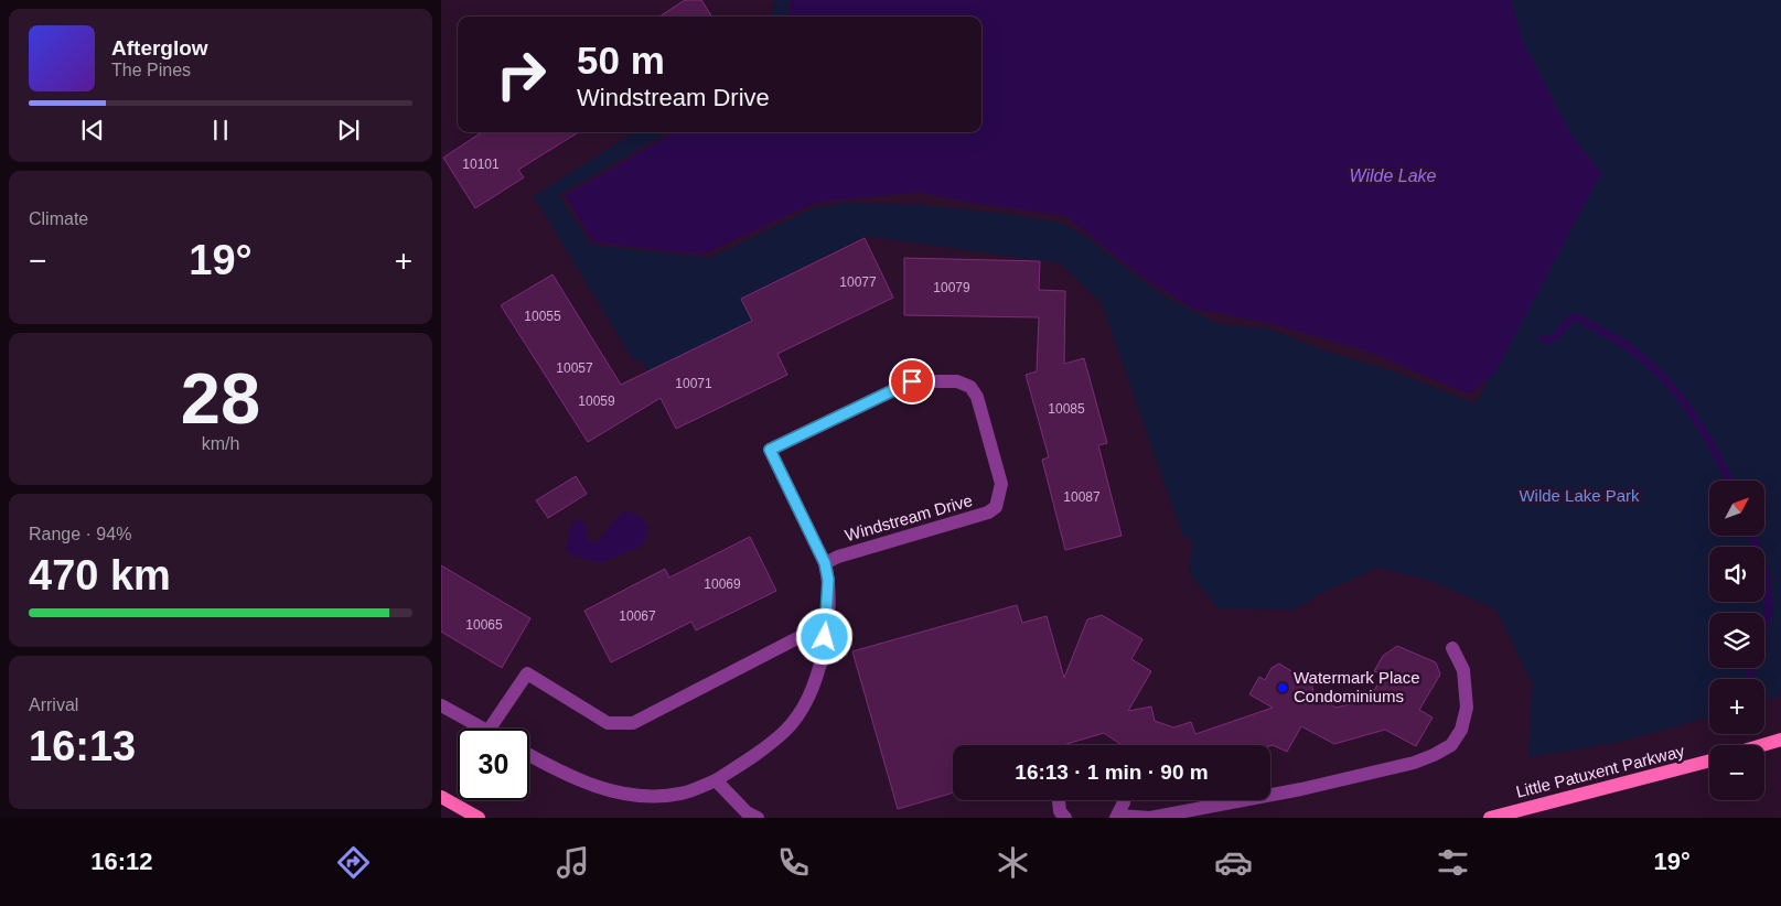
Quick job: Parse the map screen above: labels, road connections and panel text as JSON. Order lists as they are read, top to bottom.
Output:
{
  "streets": {
    "main road": ["Little Patuxent Parkway"],
    "street": ["Windstream Drive"]
  },
  "water": ["Wilde Lake"],
  "parks": ["Wilde Lake Park"],
  "places": ["Watermark Place Condominiums"],
  "house_numbers": [
    "10101",
    "10077",
    "10079",
    "10055",
    "10057",
    "10071",
    "10059",
    "10085",
    "10087",
    "10069",
    "10067",
    "10065"
  ],
  "north": "top right",
  "page": {
    "turn": ["50 m", "Windstream Drive"],
    "song": ["Afterglow", "The Pines"],
    "tile": [
      "Climate",
      ["28", "km/h"],
      ["Range · 94%", "470 km"],
      ["Arrival", "16:13"]
    ],
    "heat": ["−", "19°", "+"],
    "map_buttons": ["+", "−"],
    "limit": "30",
    "trip": "16:13 · 1 min · 90 m",
    "tabs": ["16:12", "19°"]
  }
}
